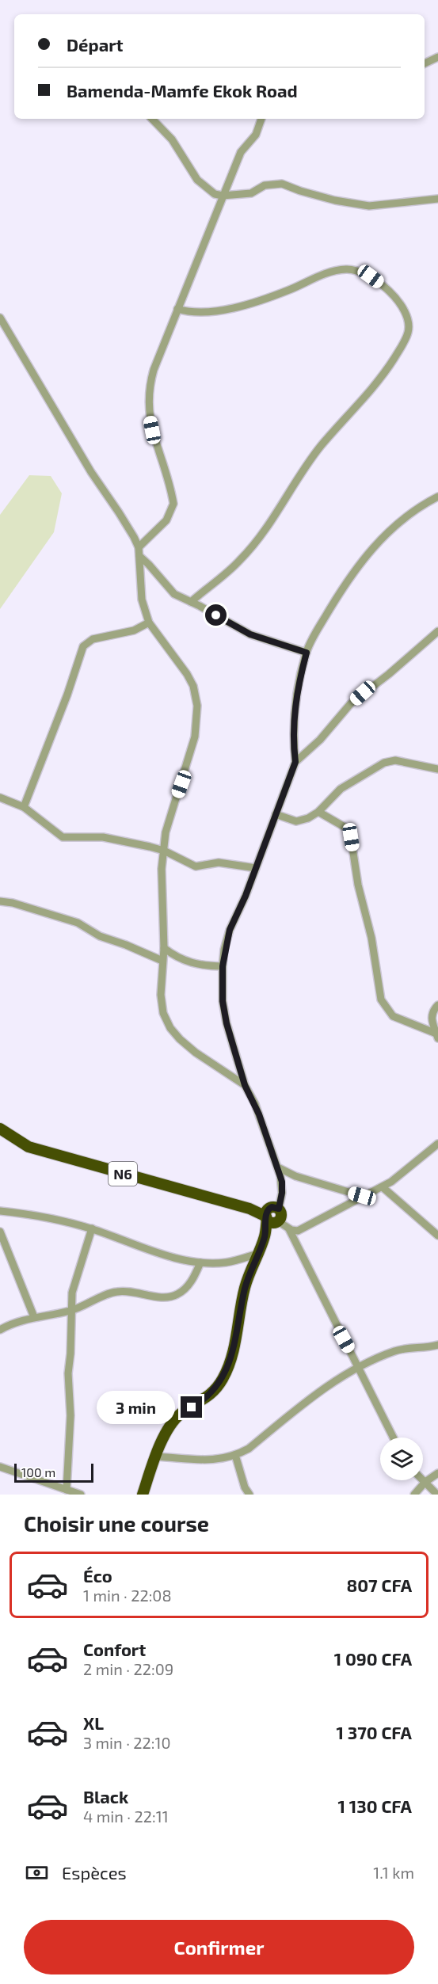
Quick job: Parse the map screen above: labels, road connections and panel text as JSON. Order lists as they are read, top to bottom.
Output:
{
  "streets": {
    "highway": ["N6"]
  },
  "scale_bar": "100 m",
  "page": {
    "banner": ["Départ", "Bamenda-Mamfe Ekok Road"],
    "bubble": "3 min",
    "scale": "100 m",
    "heading": "Choisir une course",
    "list": [
      {
        "name": "Éco",
        "note": "1 min · 22:08",
        "value": "807 CFA"
      },
      {
        "name": "Confort",
        "note": "2 min · 22:09",
        "value": "1 090 CFA"
      },
      {
        "name": "XL",
        "note": "3 min · 22:10",
        "value": "1 370 CFA"
      },
      {
        "name": "Black",
        "note": "4 min · 22:11",
        "value": "1 130 CFA"
      }
    ],
    "pay": ["Espèces", "1.1 km"],
    "buttons": "Confirmer"
  }
}
